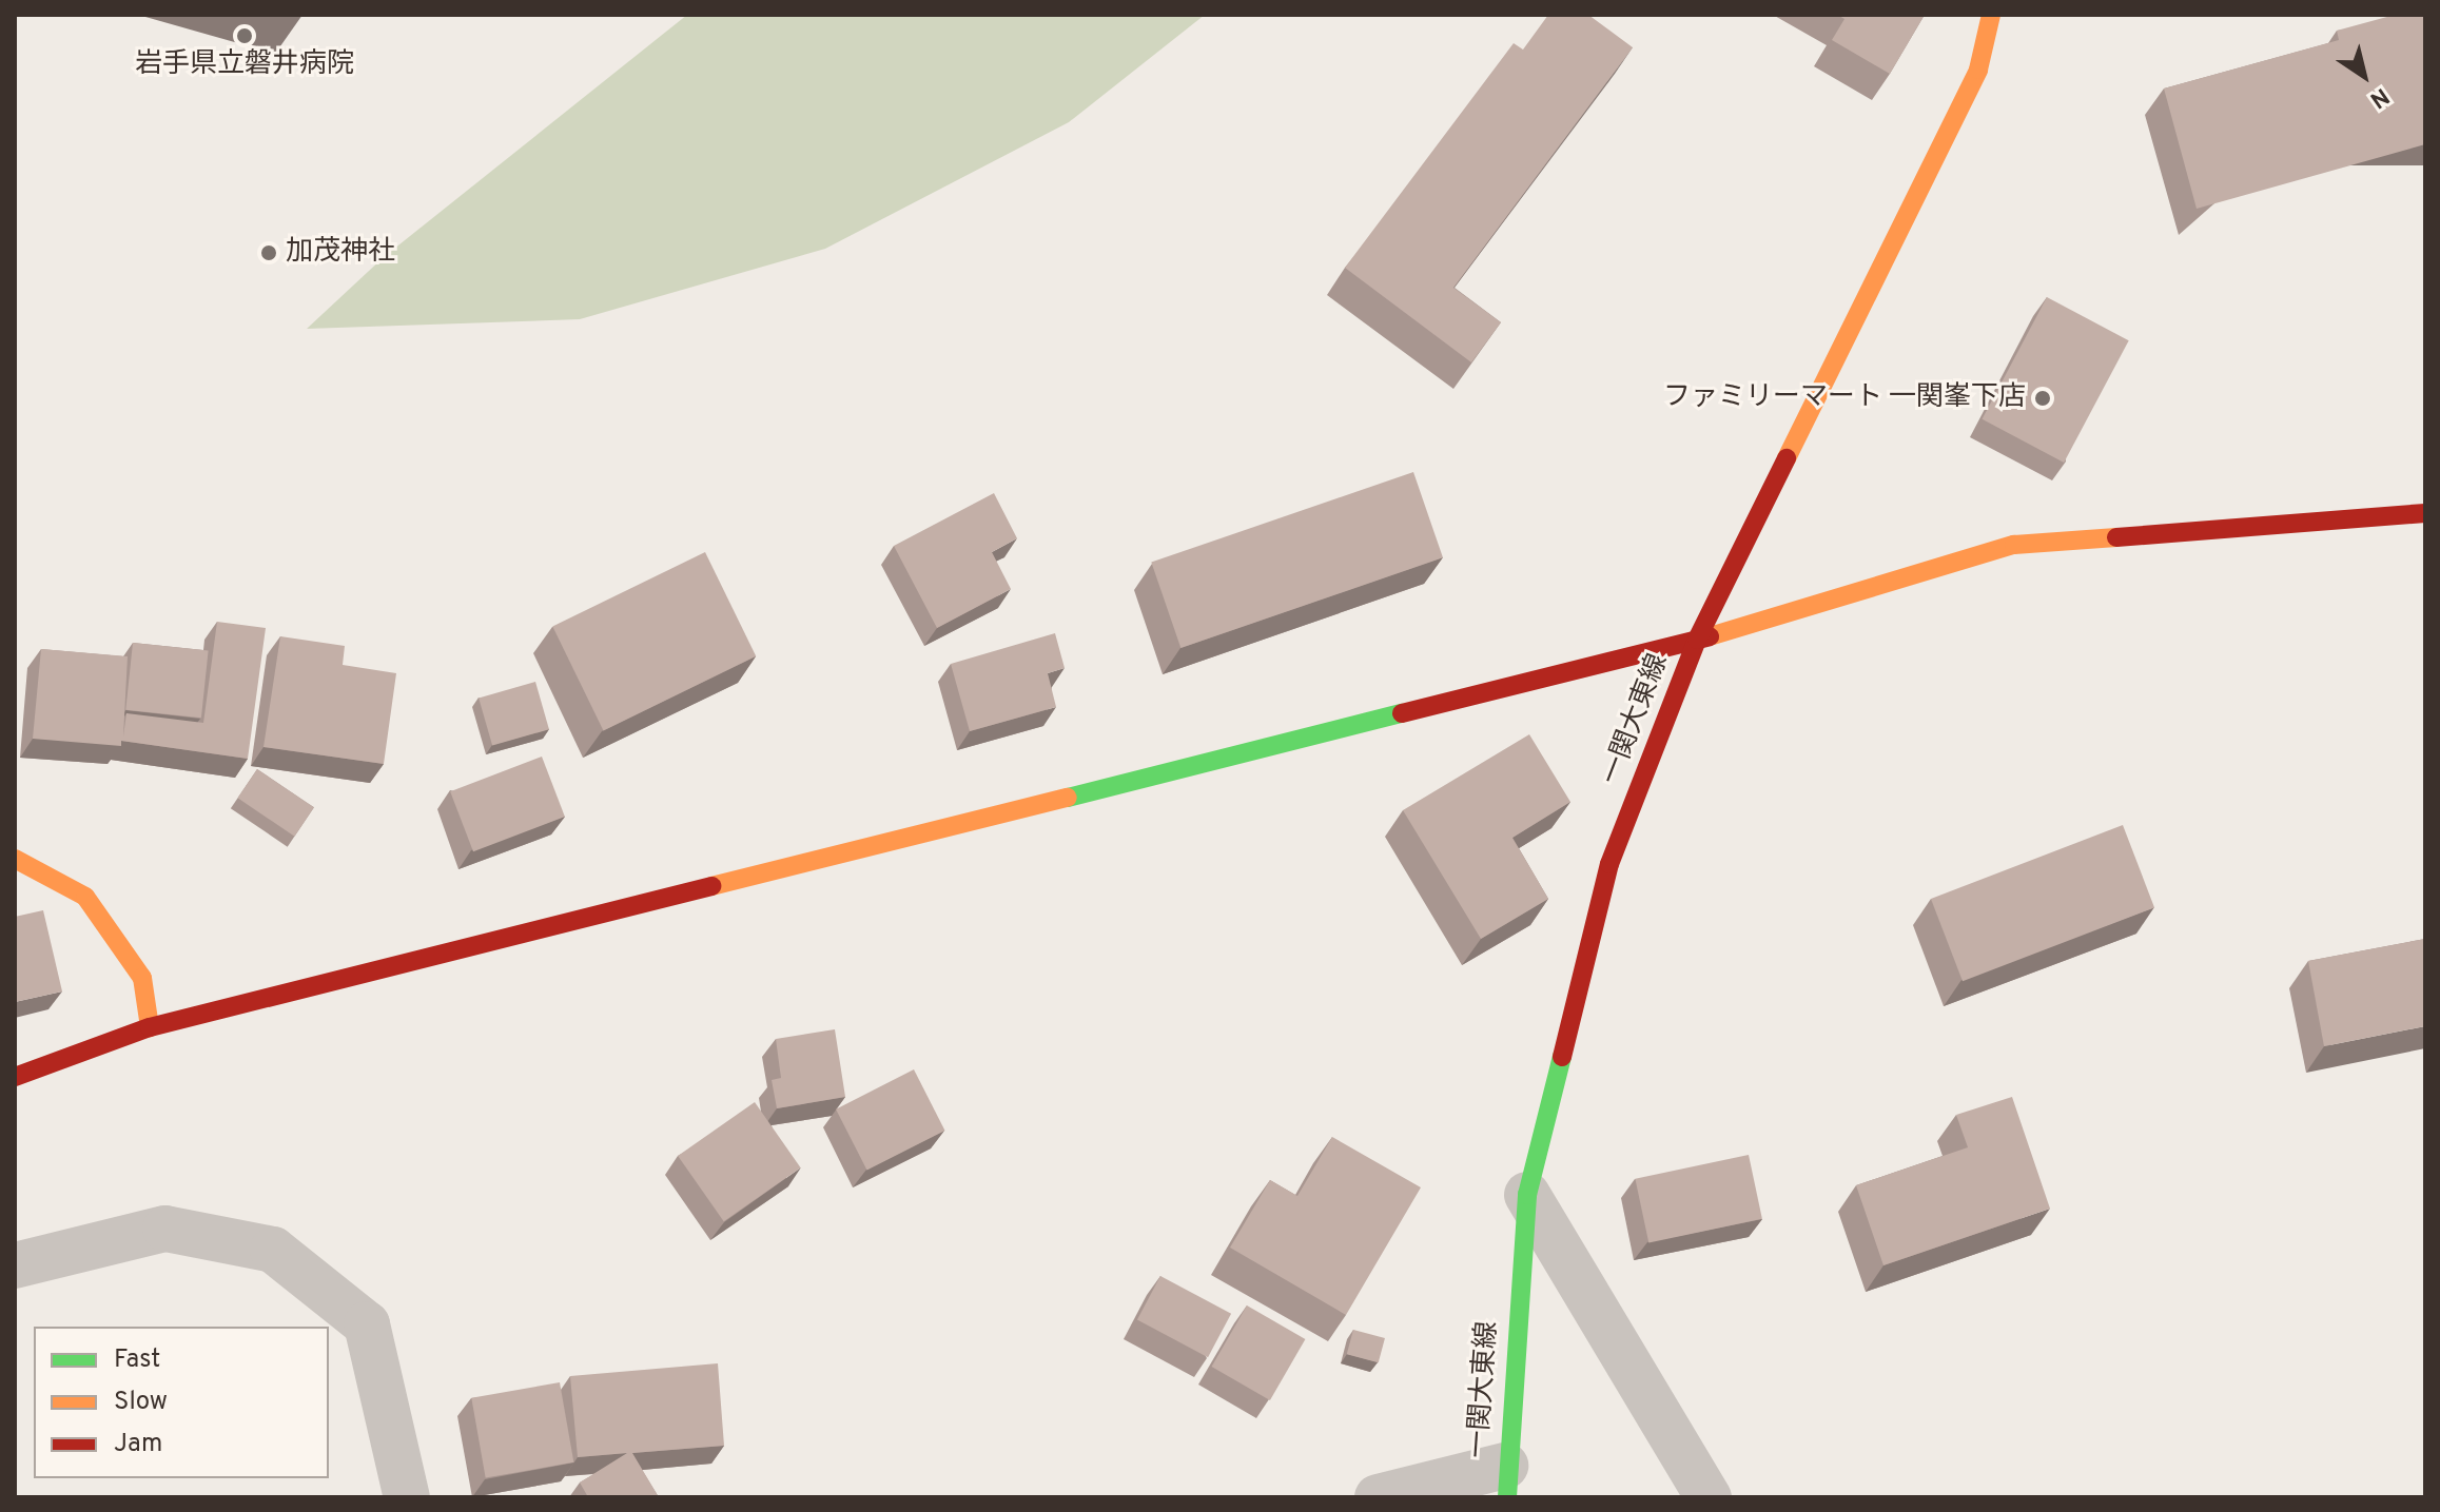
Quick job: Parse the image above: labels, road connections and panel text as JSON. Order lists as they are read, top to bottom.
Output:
{
  "streets": {
    "street": ["一関大東線"]
  },
  "places": ["岩手県立磐井病院", "加茂神社", "ファミリーマート 一関峯下店"],
  "legend": ["Fast", "Slow", "Jam"],
  "north": "bottom right"
}
